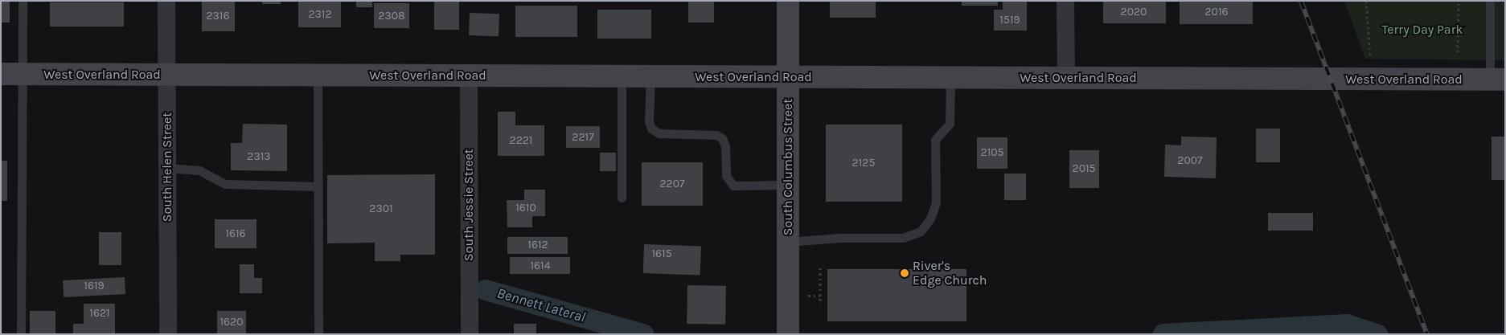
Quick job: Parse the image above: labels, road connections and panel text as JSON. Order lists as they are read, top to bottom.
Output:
{
  "streets": {
    "street": [
      "West Overland Road",
      "South Helen Street",
      "South Columbus Street",
      "South Jessie Street"
    ]
  },
  "crossings": [
    ["West Overland Road", "South Helen Street"],
    ["West Overland Road", "South Columbus Street"],
    ["West Overland Road", "South Jessie Street"]
  ],
  "water": ["Bennett Lateral"],
  "parks": ["Terry Day Park"],
  "places": ["River's Edge Church"],
  "house_numbers": [
    "2020",
    "2016",
    "2312",
    "2316",
    "2308",
    "1519",
    "2217",
    "2221",
    "2105",
    "2313",
    "2007",
    "2125",
    "2015",
    "2207",
    "1610",
    "2301",
    "1616",
    "1612",
    "1615",
    "1614",
    "1619",
    "1621",
    "1620"
  ]
}
